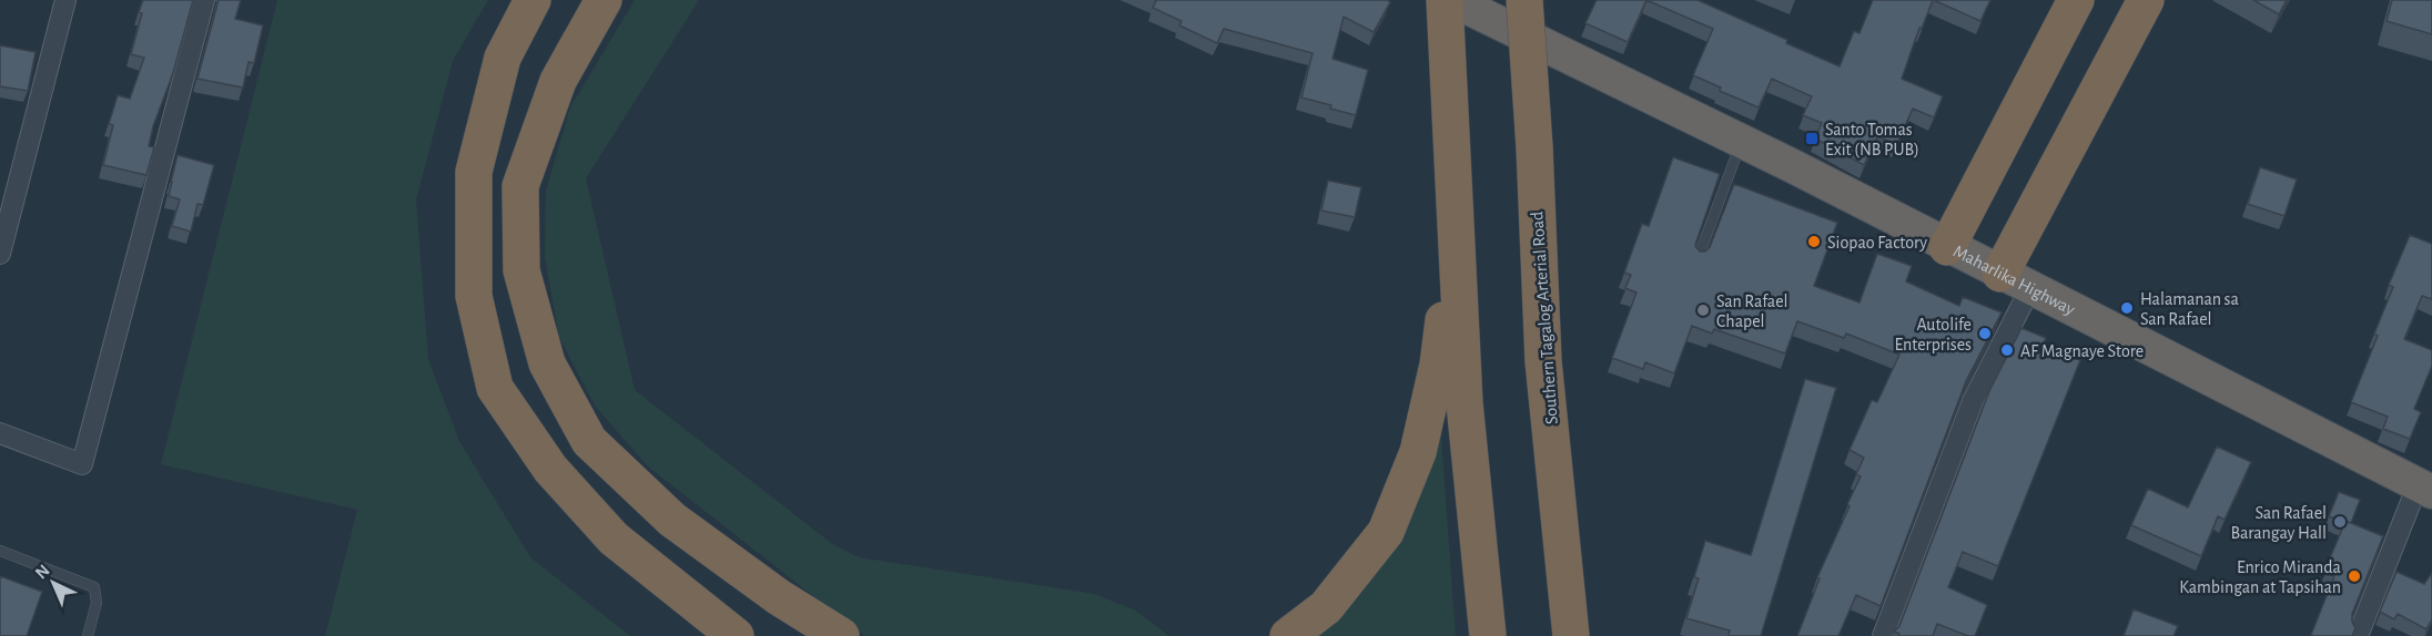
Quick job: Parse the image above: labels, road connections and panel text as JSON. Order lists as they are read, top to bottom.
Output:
{
  "streets": {
    "highway": ["Maharlika Highway", "Southern Tagalog Arterial Road"]
  },
  "places": {
    "transit": ["Santo Tomas Exit (NB PUB)"],
    "other": [
      "Siopao Factory",
      "Halamanan sa San Rafael",
      "San Rafael Chapel",
      "Autolife Enterprises",
      "AF Magnaye Store",
      "San Rafael Barangay Hall",
      "Enrico Miranda Kambingan at Tapsihan"
    ]
  },
  "north": "top left"
}
